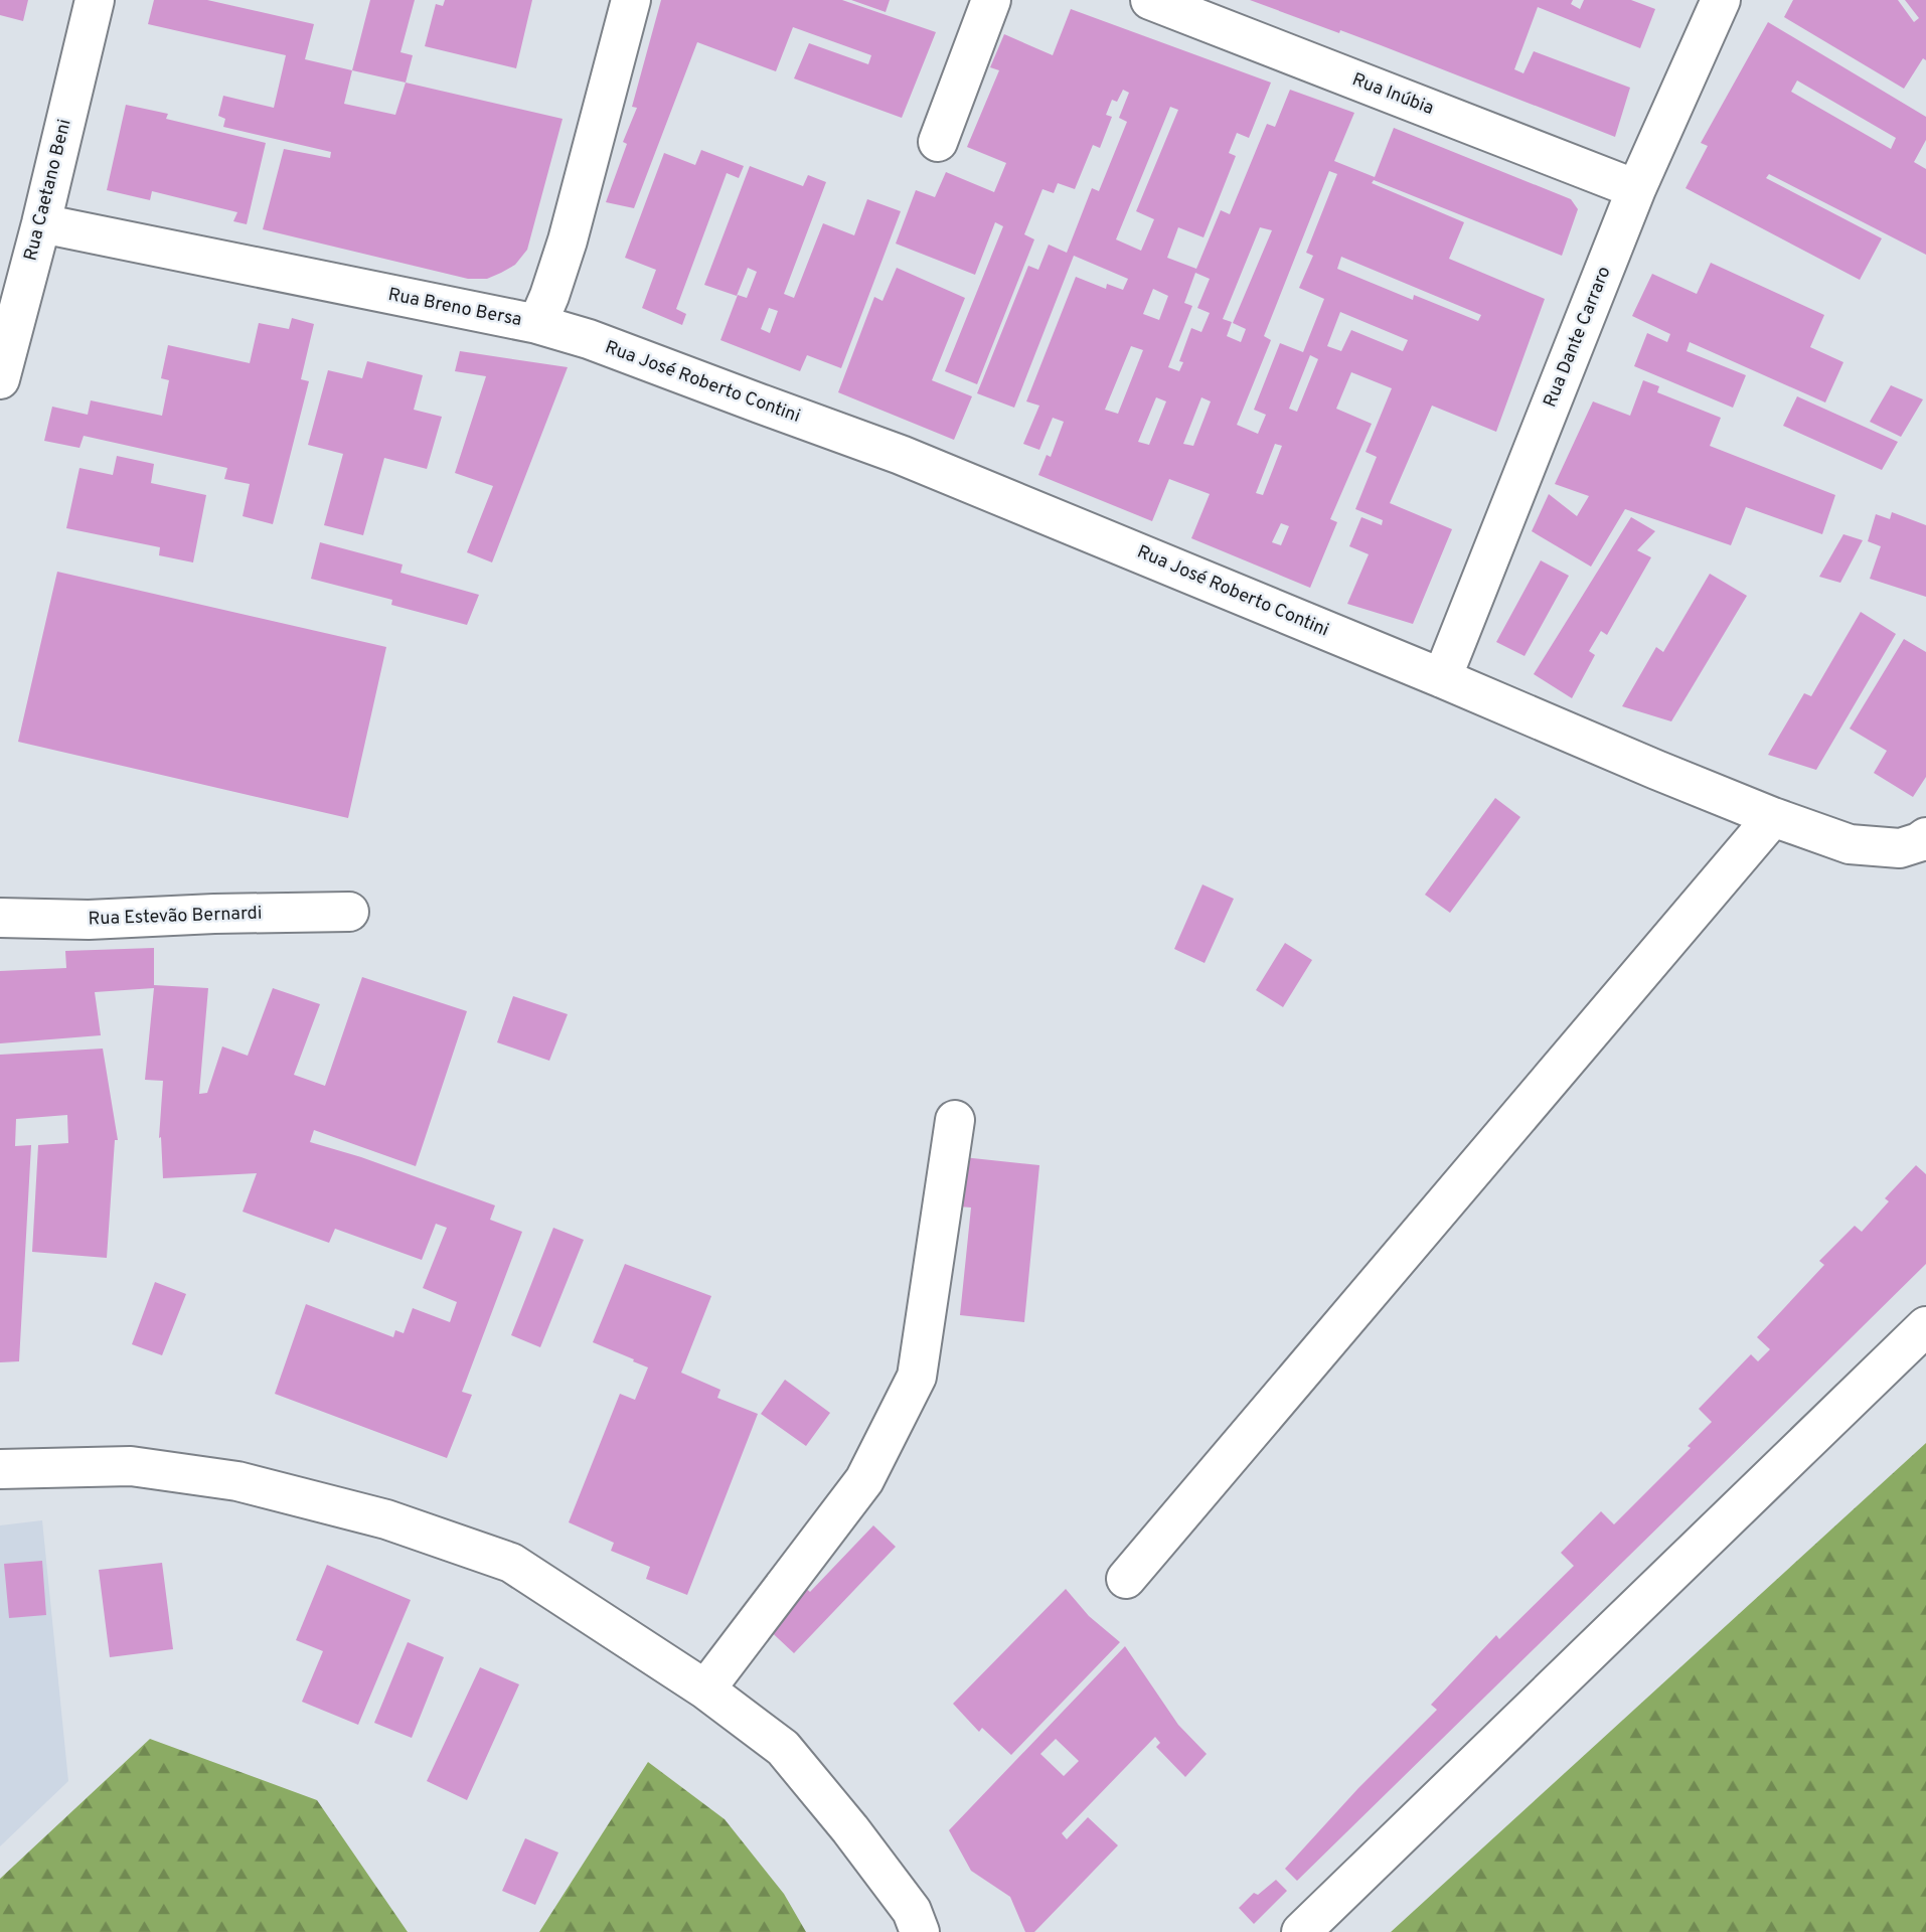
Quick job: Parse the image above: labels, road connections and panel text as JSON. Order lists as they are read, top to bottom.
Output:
{
  "streets": {
    "street": [
      "Rua Inúbia",
      "Rua Caetano Beni",
      "Rua Breno Bersa",
      "Rua Dante Carraro",
      "Rua José Roberto Contini",
      "Rua Estevão Bernardi"
    ]
  },
  "crossings": [
    ["Rua Inúbia", "Rua Dante Carraro"],
    ["Rua Caetano Beni", "Rua Breno Bersa"],
    ["Rua Breno Bersa", "Rua José Roberto Contini"],
    ["Rua Dante Carraro", "Rua José Roberto Contini"]
  ]
}
